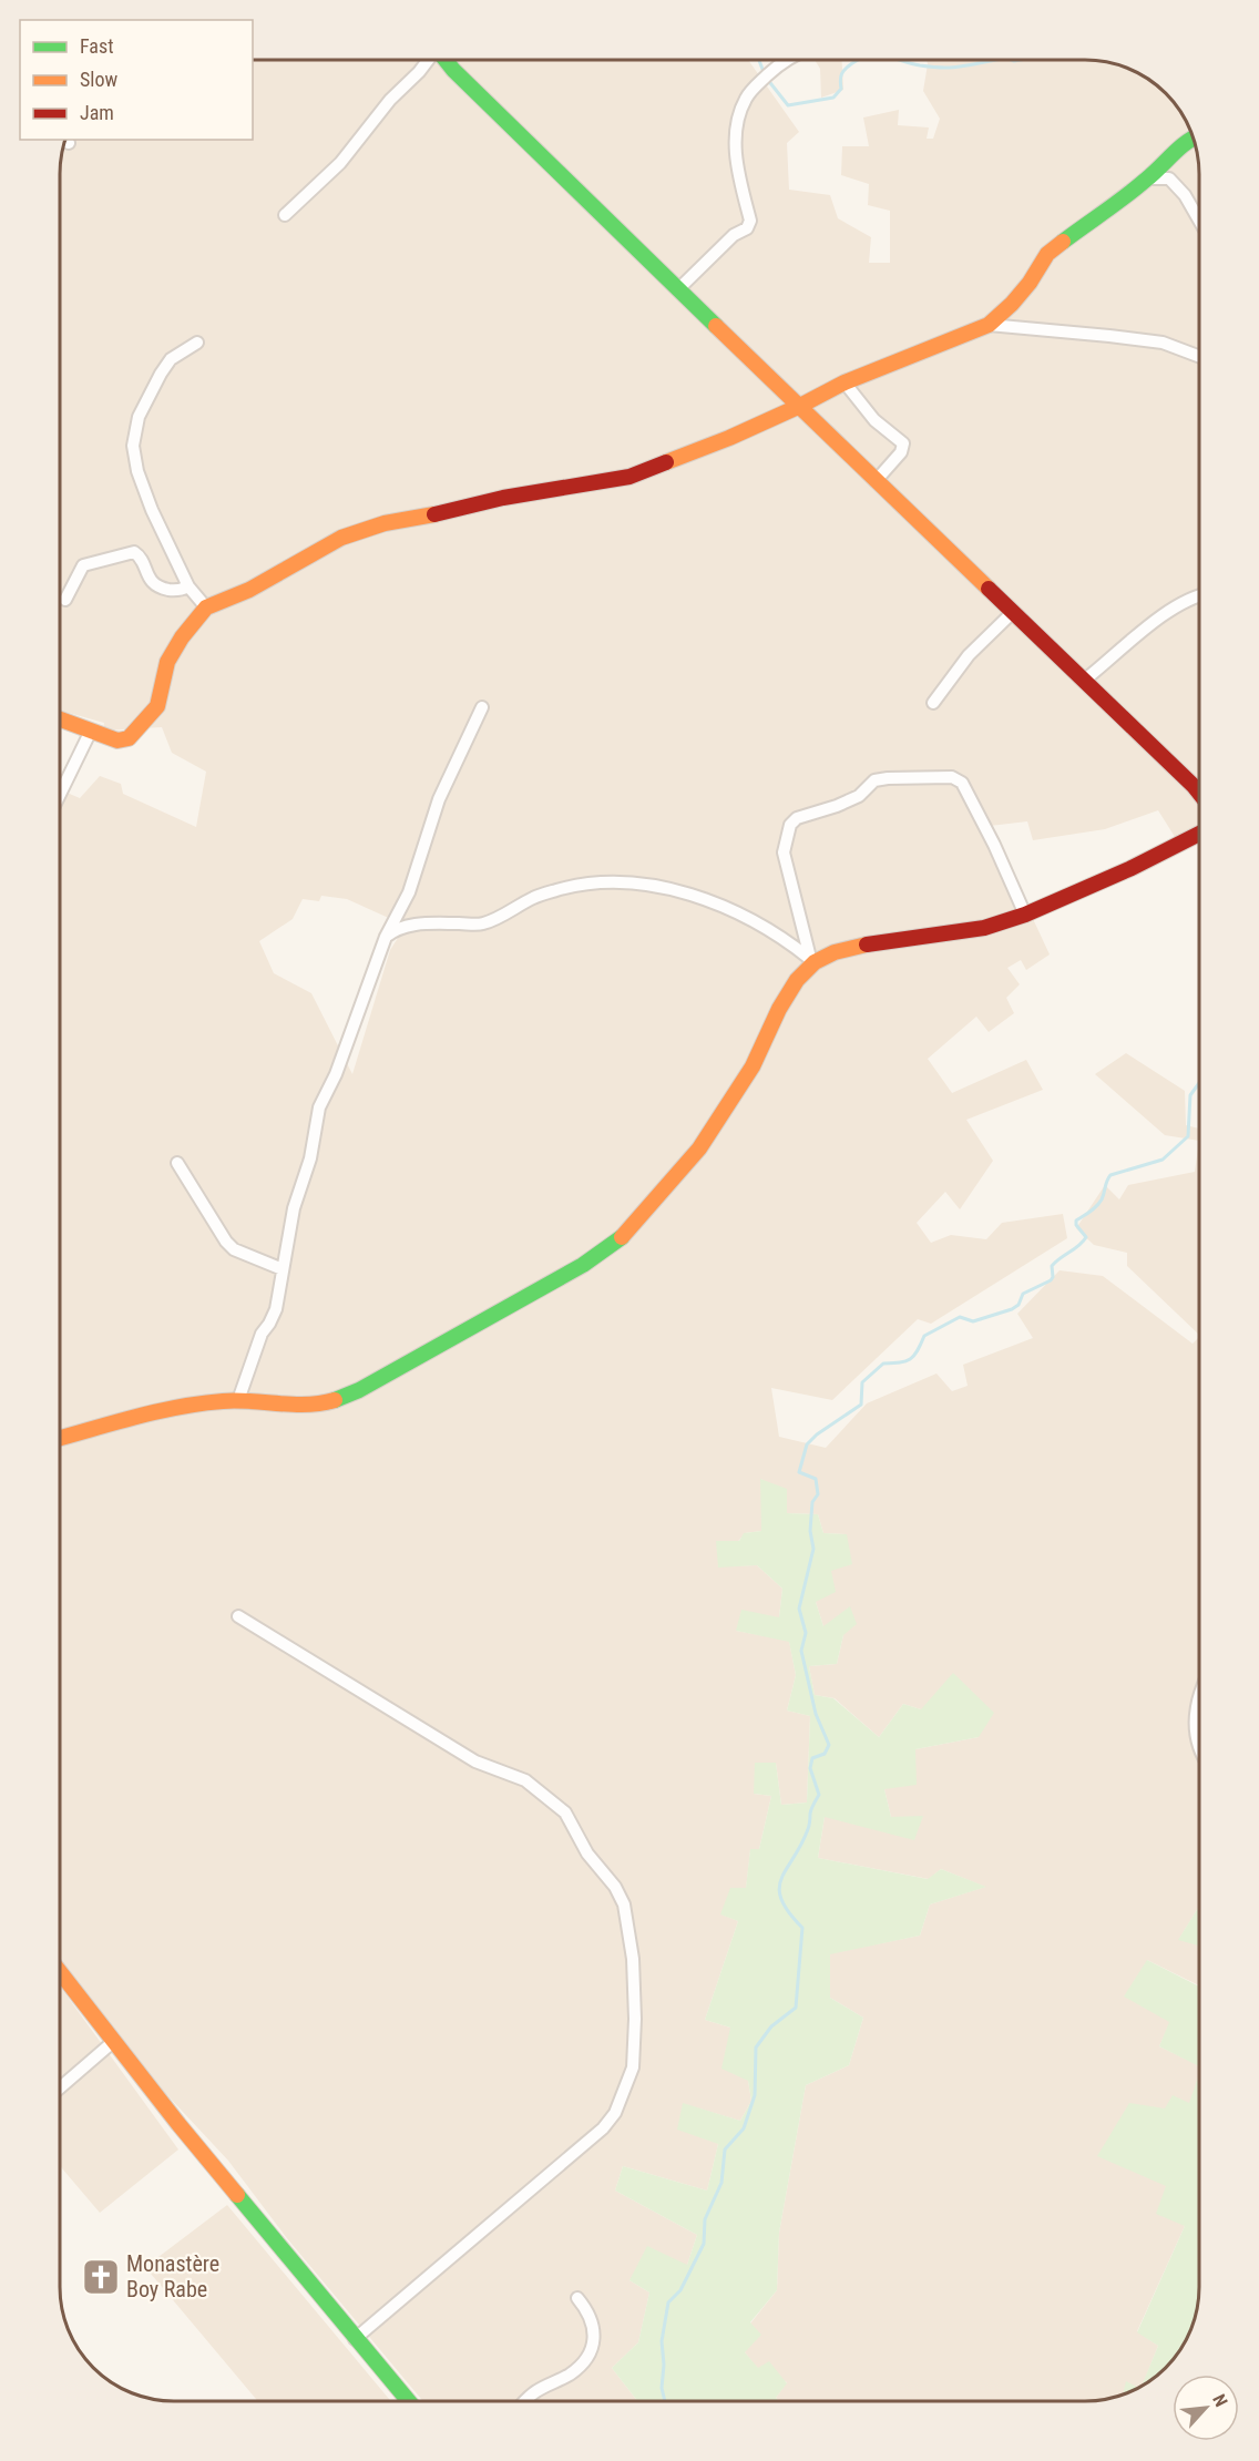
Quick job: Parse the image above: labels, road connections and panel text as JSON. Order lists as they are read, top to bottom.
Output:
{
  "places": {
    "church": ["Monastère Boy Rabe"]
  },
  "legend": ["Fast", "Slow", "Jam"],
  "north": "top right"
}
